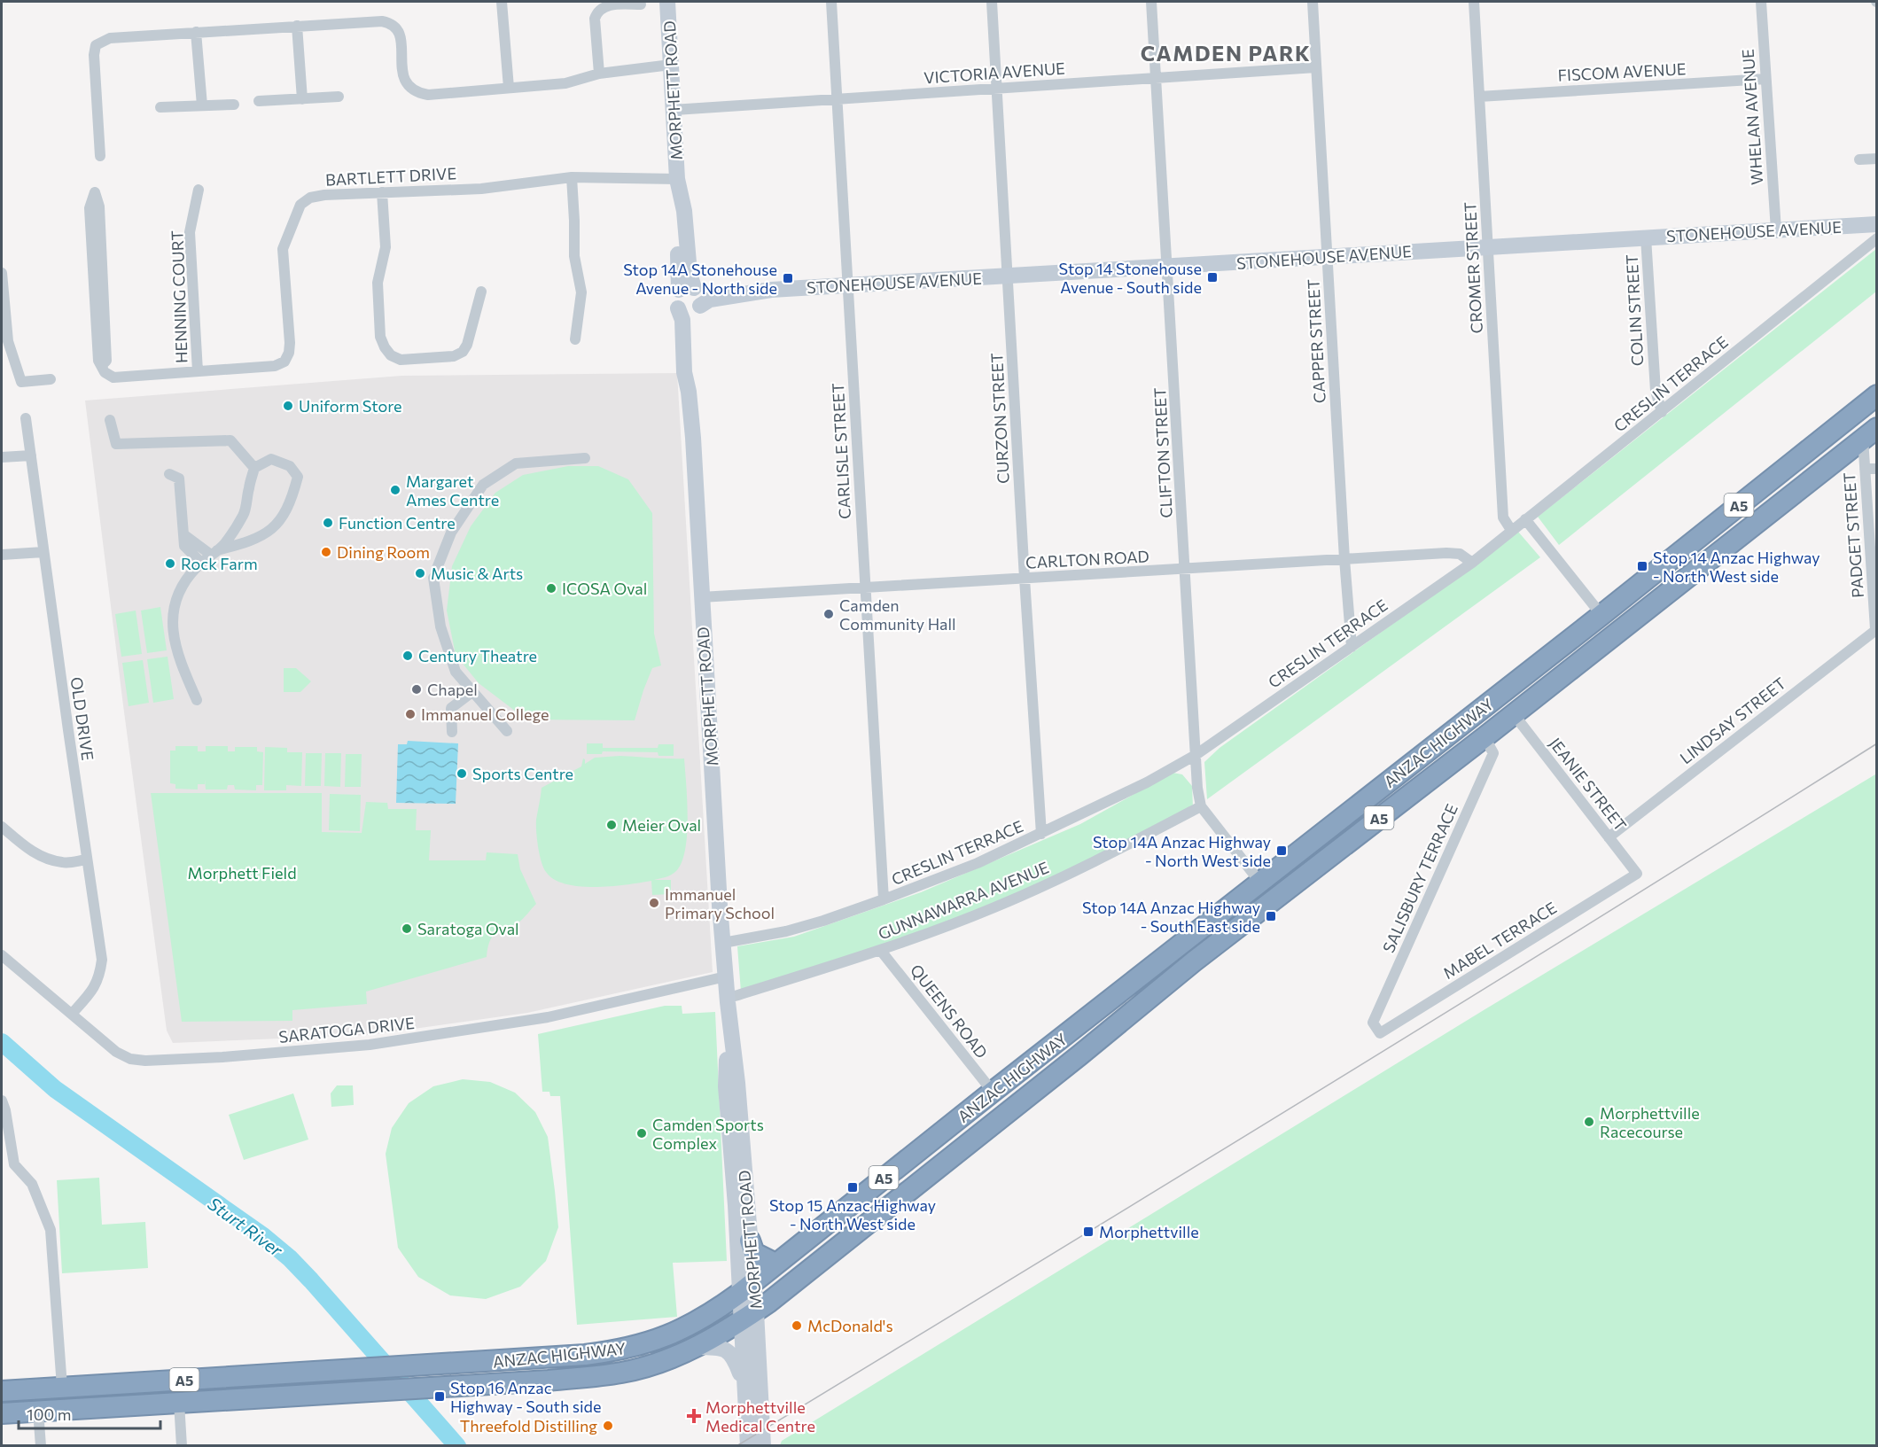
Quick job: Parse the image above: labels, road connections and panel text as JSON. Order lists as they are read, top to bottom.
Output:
{
  "streets": {
    "highway": ["A5", "ANZAC HIGHWAY"],
    "street": [
      "FISCOM AVENUE",
      "VICTORIA AVENUE",
      "MORPHETT ROAD",
      "WHELAN AVENUE",
      "BARTLETT DRIVE",
      "STONEHOUSE AVENUE",
      "CROMER STREET",
      "HENNING COURT",
      "COLIN STREET",
      "CAPPER STREET",
      "CRESLIN TERRACE",
      "CURZON STREET",
      "CARLISLE STREET",
      "CLIFTON STREET",
      "PADGET STREET",
      "CARLTON ROAD",
      "OLD DRIVE",
      "LINDSAY STREET",
      "JEANIE STREET",
      "SALISBURY TERRACE",
      "GUNNAWARRA AVENUE",
      "MABEL TERRACE",
      "QUEENS ROAD",
      "SARATOGA DRIVE"
    ]
  },
  "crossings": [
    ["FISCOM AVENUE", "WHELAN AVENUE"],
    ["FISCOM AVENUE", "CROMER STREET"],
    ["VICTORIA AVENUE", "MORPHETT ROAD"],
    ["VICTORIA AVENUE", "CAPPER STREET"],
    ["VICTORIA AVENUE", "CURZON STREET"],
    ["VICTORIA AVENUE", "CARLISLE STREET"],
    ["VICTORIA AVENUE", "CLIFTON STREET"],
    ["MORPHETT ROAD", "BARTLETT DRIVE"],
    ["MORPHETT ROAD", "STONEHOUSE AVENUE"],
    ["MORPHETT ROAD", "CRESLIN TERRACE"],
    ["MORPHETT ROAD", "CARLTON ROAD"],
    ["MORPHETT ROAD", "ANZAC HIGHWAY"],
    ["MORPHETT ROAD", "GUNNAWARRA AVENUE"],
    ["MORPHETT ROAD", "SARATOGA DRIVE"],
    ["WHELAN AVENUE", "STONEHOUSE AVENUE"],
    ["BARTLETT DRIVE", "HENNING COURT"],
    ["STONEHOUSE AVENUE", "CROMER STREET"],
    ["STONEHOUSE AVENUE", "COLIN STREET"],
    ["STONEHOUSE AVENUE", "CAPPER STREET"],
    ["STONEHOUSE AVENUE", "CURZON STREET"],
    ["STONEHOUSE AVENUE", "CARLISLE STREET"],
    ["STONEHOUSE AVENUE", "CLIFTON STREET"],
    ["CROMER STREET", "CRESLIN TERRACE"],
    ["COLIN STREET", "CRESLIN TERRACE"],
    ["CAPPER STREET", "CRESLIN TERRACE"],
    ["CAPPER STREET", "CARLTON ROAD"],
    ["CRESLIN TERRACE", "CURZON STREET"],
    ["CRESLIN TERRACE", "CARLISLE STREET"],
    ["CRESLIN TERRACE", "CLIFTON STREET"],
    ["CRESLIN TERRACE", "CARLTON ROAD"],
    ["CURZON STREET", "CARLTON ROAD"],
    ["CARLISLE STREET", "CARLTON ROAD"],
    ["CLIFTON STREET", "CARLTON ROAD"],
    ["CLIFTON STREET", "ANZAC HIGHWAY"],
    ["CLIFTON STREET", "GUNNAWARRA AVENUE"],
    ["PADGET STREET", "LINDSAY STREET"],
    ["PADGET STREET", "ANZAC HIGHWAY"],
    ["OLD DRIVE", "SARATOGA DRIVE"],
    ["LINDSAY STREET", "JEANIE STREET"],
    ["ANZAC HIGHWAY", "JEANIE STREET"],
    ["ANZAC HIGHWAY", "SALISBURY TERRACE"],
    ["ANZAC HIGHWAY", "QUEENS ROAD"],
    ["JEANIE STREET", "MABEL TERRACE"],
    ["SALISBURY TERRACE", "MABEL TERRACE"],
    ["GUNNAWARRA AVENUE", "QUEENS ROAD"]
  ],
  "districts": ["CAMDEN PARK"],
  "water": ["Sturt River"],
  "parks": ["Morphett Field"],
  "places": {
    "transit": [
      "Stop 14 Stonehouse Avenue - South side",
      "Stop 14A Stonehouse Avenue - North side",
      "Stop 14 Anzac Highway - North West side",
      "Stop 14A Anzac Highway - North West side",
      "Stop 14A Anzac Highway - South East side",
      "Stop 15 Anzac Highway - North West side",
      "Morphettville",
      "Stop 16 Anzac Highway - South side"
    ],
    "other": [
      "Uniform Store",
      "Margaret Ames Centre",
      "Function Centre",
      "Dining Room",
      "Rock Farm",
      "Music & Arts",
      "ICOSA Oval",
      "Camden Community Hall",
      "Century Theatre",
      "Chapel",
      "Immanuel College",
      "Sports Centre",
      "Meier Oval",
      "Immanuel Primary School",
      "Saratoga Oval",
      "Morphettville Racecourse",
      "Camden Sports Complex",
      "McDonald's",
      "Threefold Distilling"
    ],
    "health": ["Morphettville Medical Centre"]
  },
  "scale_bar": "100 m"
}
